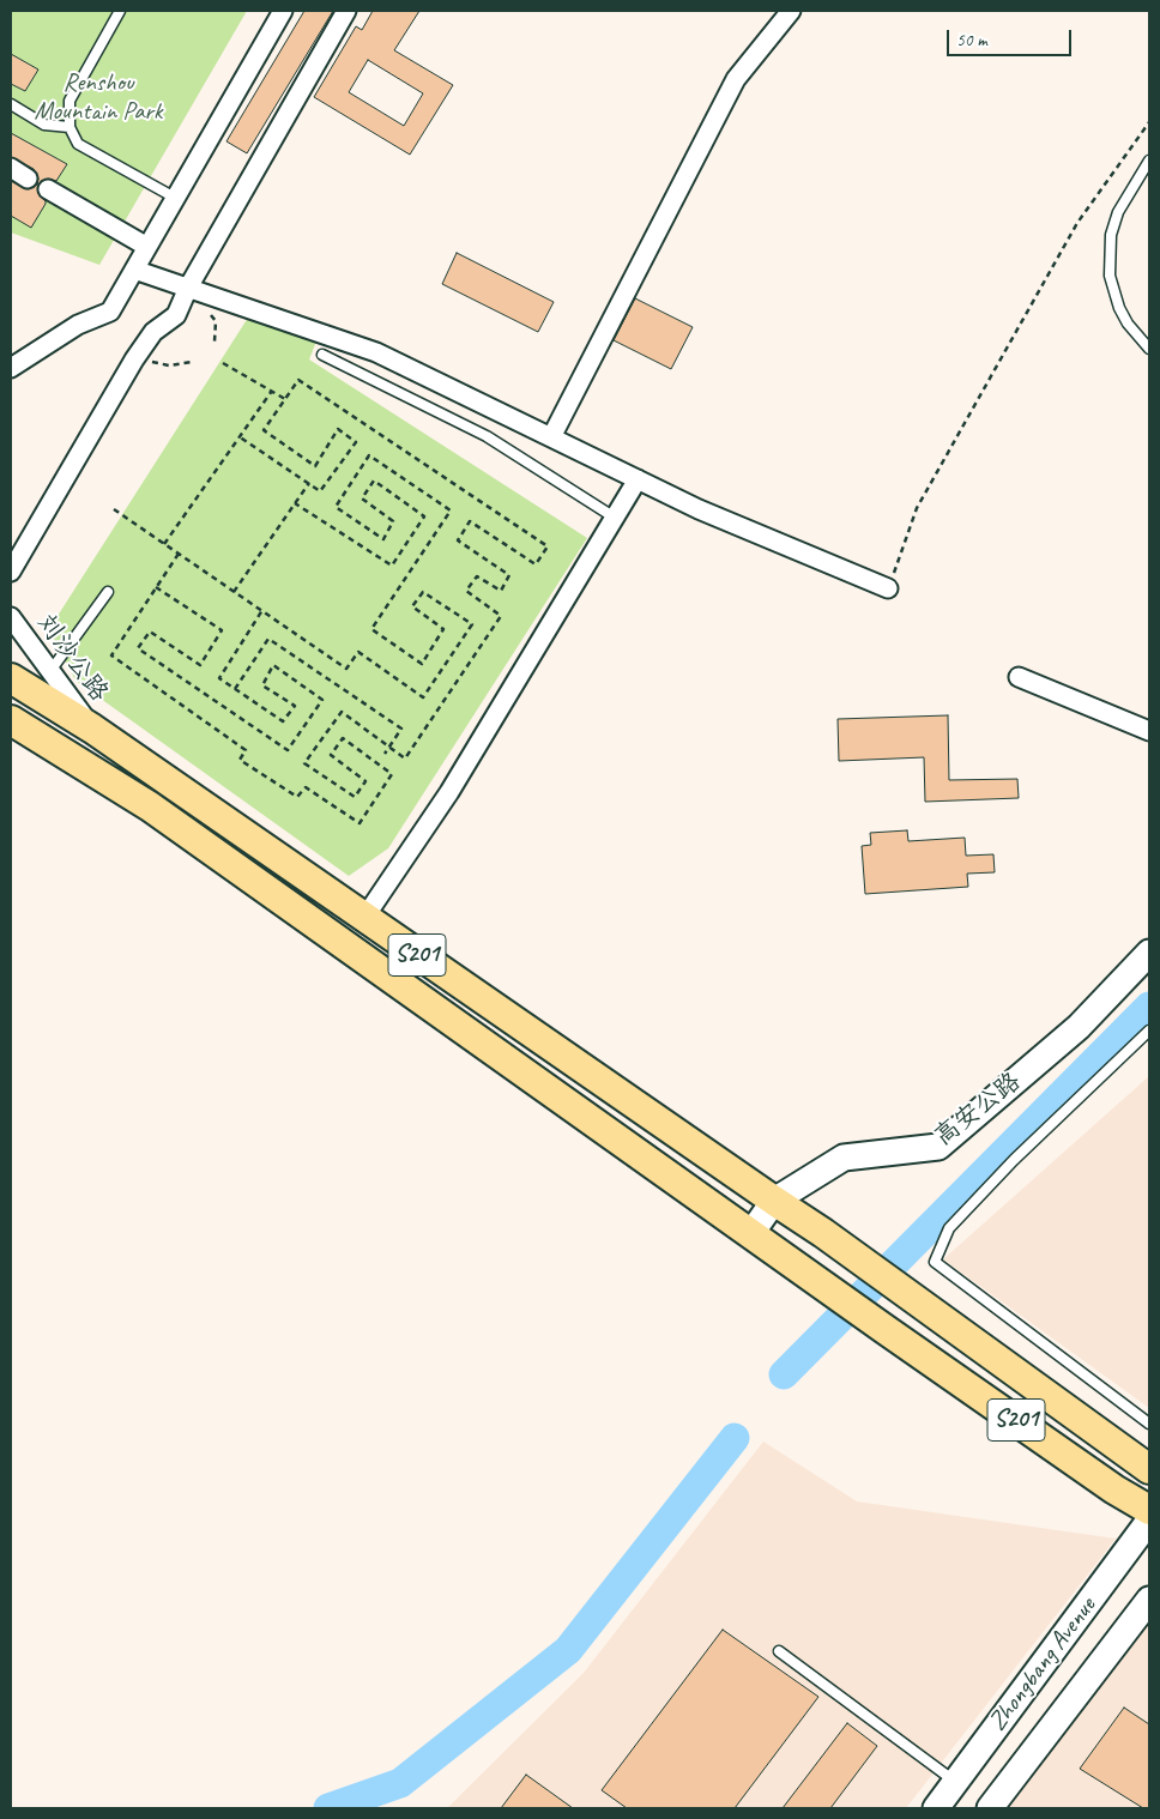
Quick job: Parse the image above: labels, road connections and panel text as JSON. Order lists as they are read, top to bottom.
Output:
{
  "streets": {
    "main road": ["S201", "高安公路", "Zhongbang Avenue"],
    "street": ["刘沙公路"]
  },
  "crossings": [
    ["刘沙公路", "S201"],
    ["S201", "高安公路"]
  ],
  "parks": ["Renshou Mountain Park"],
  "scale_bar": "50 m"
}
